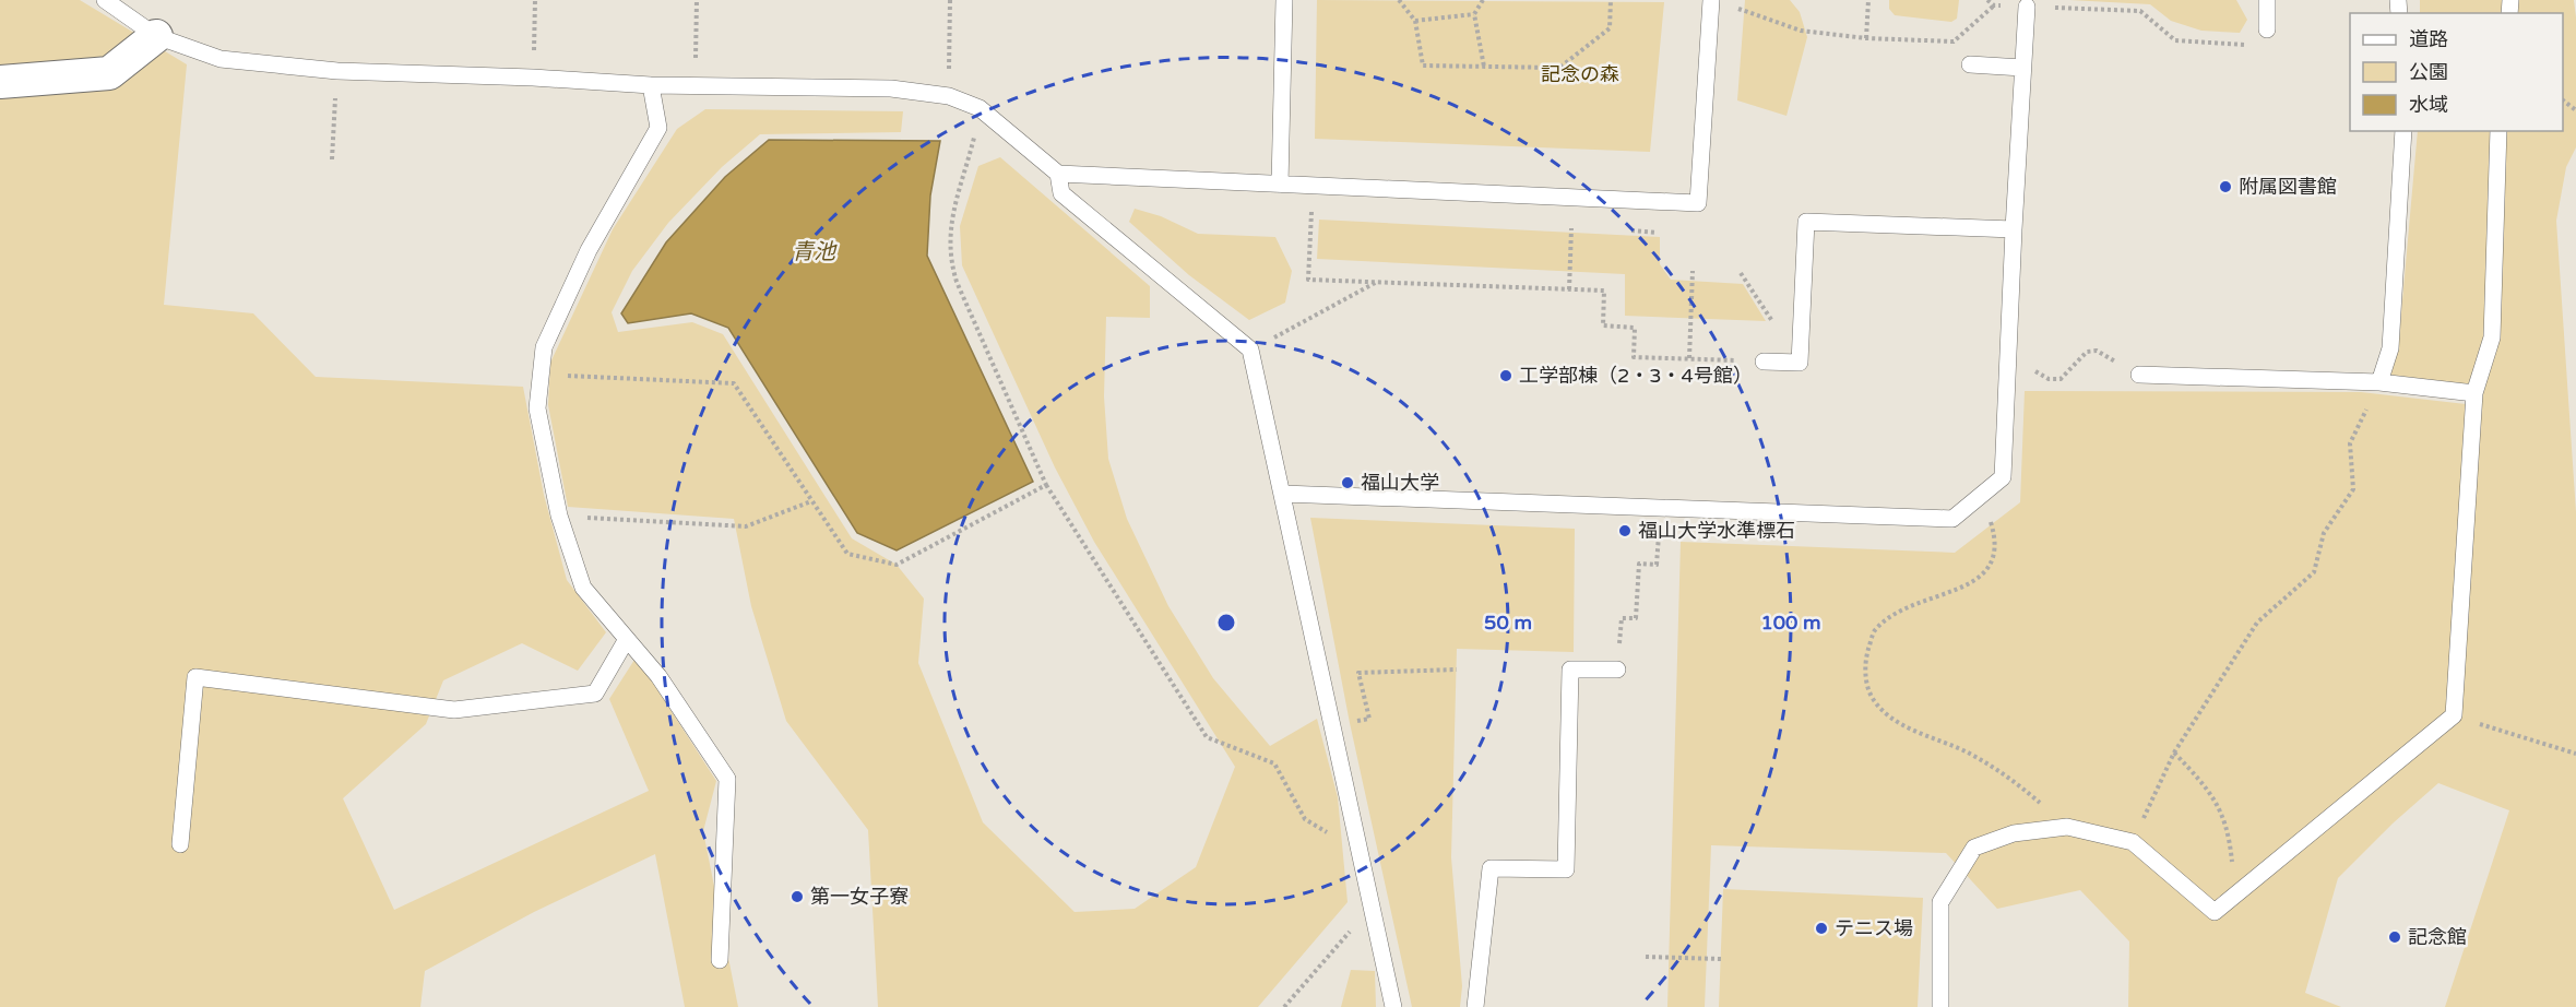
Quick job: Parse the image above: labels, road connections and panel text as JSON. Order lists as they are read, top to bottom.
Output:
{
  "water": ["青池"],
  "parks": ["記念の森"],
  "places": [
    "附属図書館",
    "工学部棟（2・3・4号館）",
    "福山大学",
    "福山大学水準標石",
    "第一女子寮",
    "テニス場",
    "記念館"
  ],
  "legend": ["道路", "公園", "水域"],
  "rings": ["50 m", "100 m"]
}
